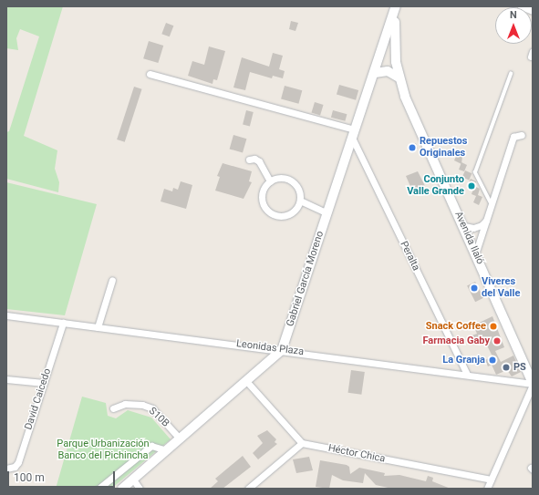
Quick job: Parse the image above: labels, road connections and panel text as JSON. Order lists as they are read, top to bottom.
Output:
{
  "streets": {
    "street": [
      "Avenida Ilaló",
      "Peralta",
      "Gabriel García Moreno",
      "Leonidas Plaza",
      "David Caicedo",
      "S10B",
      "Héctor Chica"
    ]
  },
  "crossings": [
    ["Avenida Ilaló", "Gabriel García Moreno"],
    ["Avenida Ilaló", "Leonidas Plaza"],
    ["Peralta", "Gabriel García Moreno"],
    ["Peralta", "Leonidas Plaza"],
    ["Gabriel García Moreno", "Leonidas Plaza"],
    ["Gabriel García Moreno", "S10B"],
    ["Leonidas Plaza", "David Caicedo"]
  ],
  "parks": ["Parque Urbanización Banco del Pichincha"],
  "places": [
    "Repuestos Originales",
    "Conjunto Valle Grande",
    "Viveres del Valle",
    "Snack Coffee",
    "Farmacia Gaby",
    "La Granja",
    "PS"
  ],
  "scale_bar": "100 m",
  "north": "top"
}
